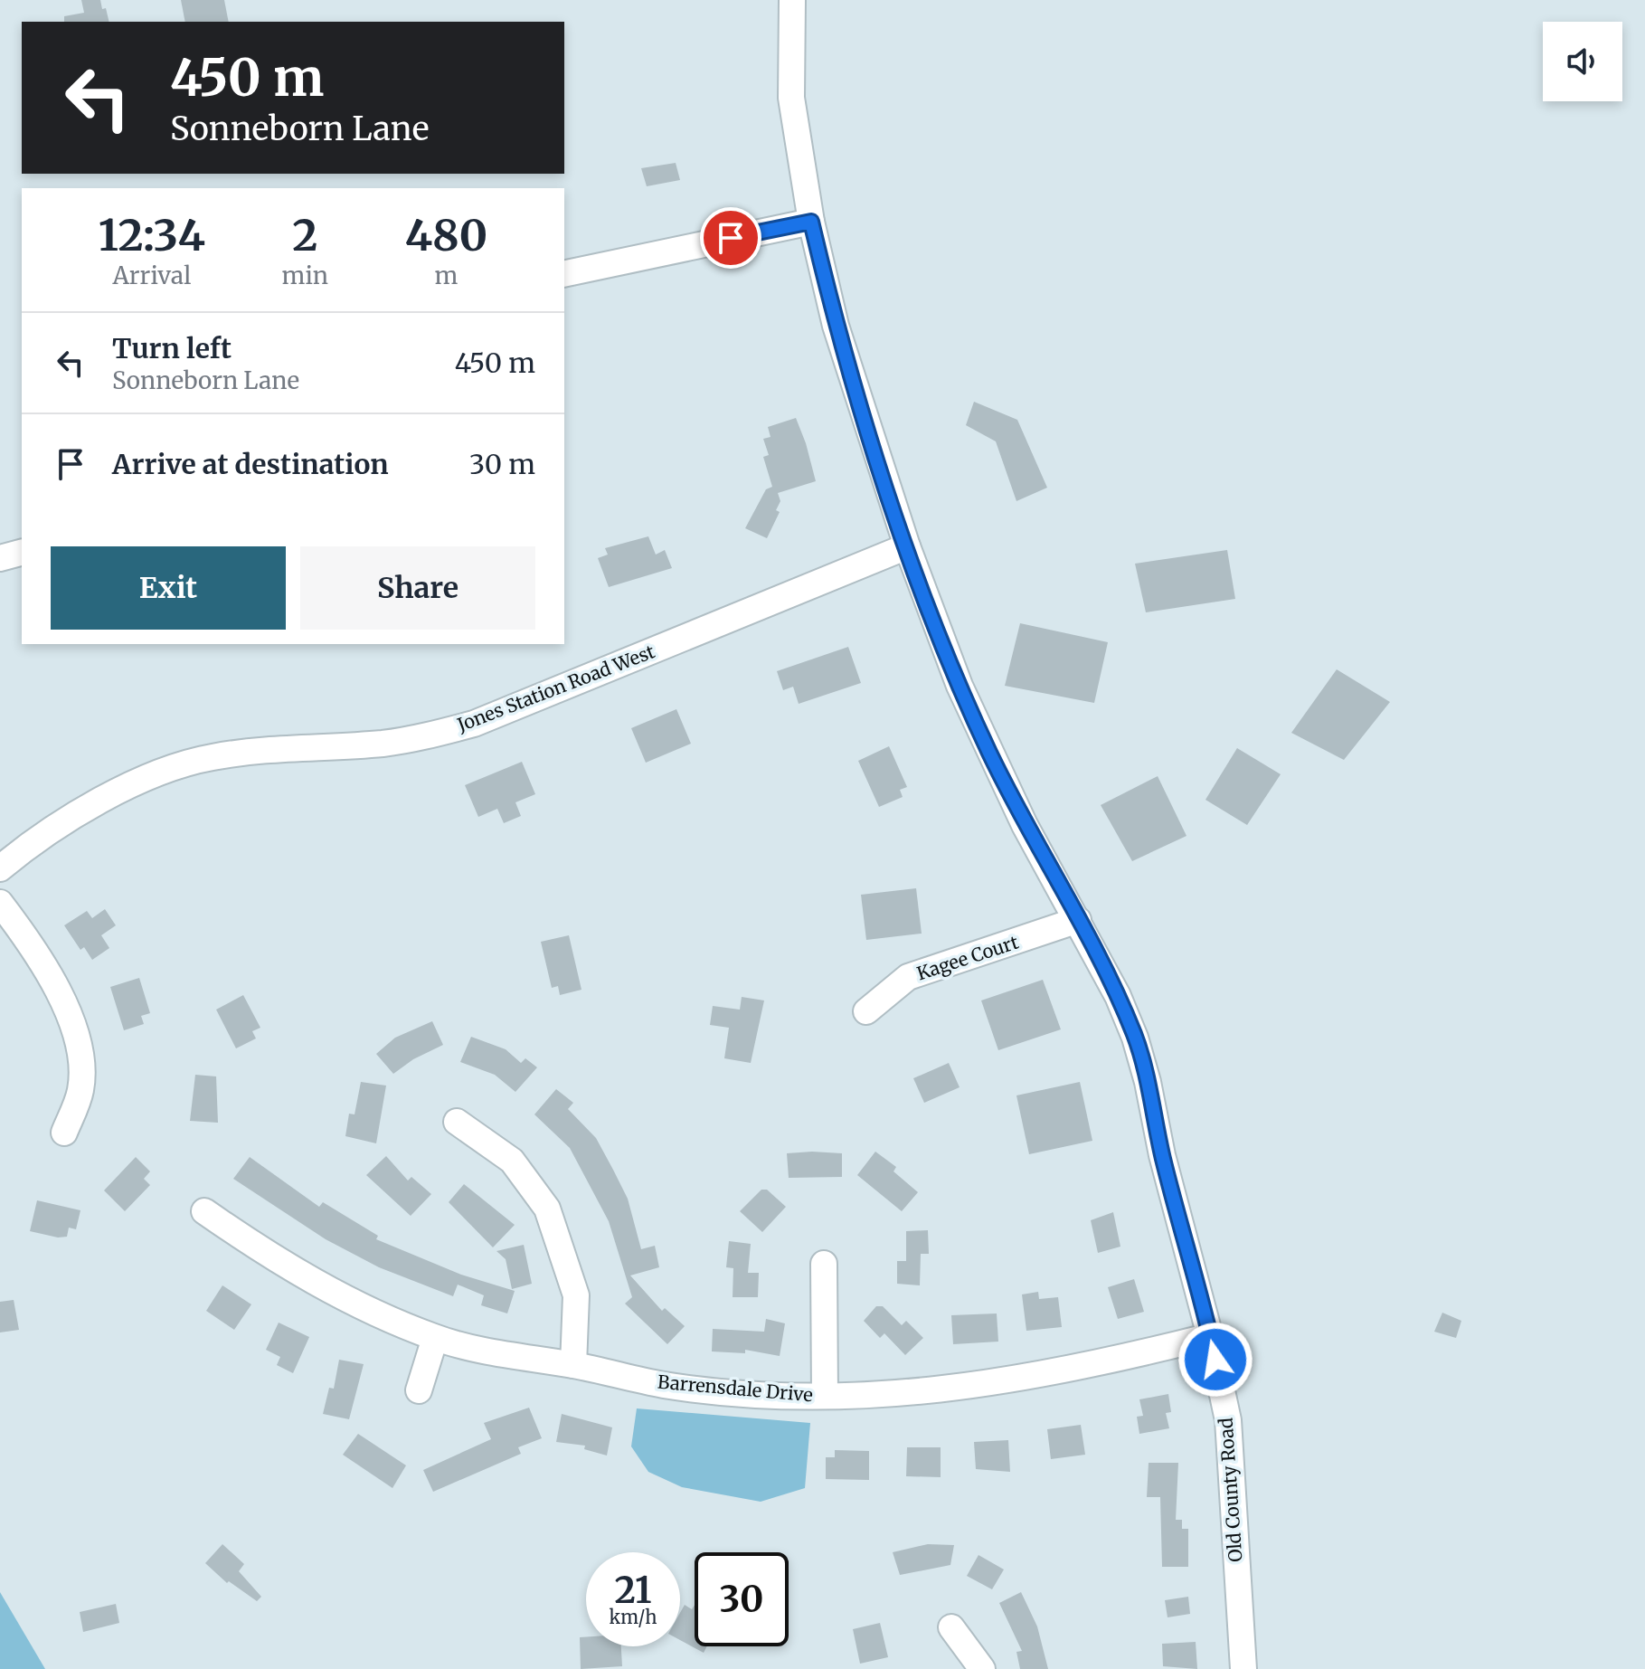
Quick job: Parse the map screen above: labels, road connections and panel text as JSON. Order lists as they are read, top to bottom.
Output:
{
  "streets": {
    "street": [
      "Jones Station Road West",
      "Kagee Court",
      "Barrensdale Drive",
      "Old County Road"
    ]
  },
  "crossings": [
    ["Jones Station Road West", "Old County Road"],
    ["Kagee Court", "Old County Road"],
    ["Barrensdale Drive", "Old County Road"]
  ],
  "page": {
    "turn": ["450 m", "Sonneborn Lane"],
    "eta": [
      "12:34",
      "Arrival",
      "2",
      "min",
      "480",
      "m"
    ],
    "list": [
      {
        "name": "Turn left",
        "note": "Sonneborn Lane",
        "value": "450 m"
      },
      {
        "name": "Arrive at destination",
        "value": "30 m"
      }
    ],
    "buttons": ["Exit", "Share"],
    "speed": "21 km/h",
    "limit": "30"
  }
}
